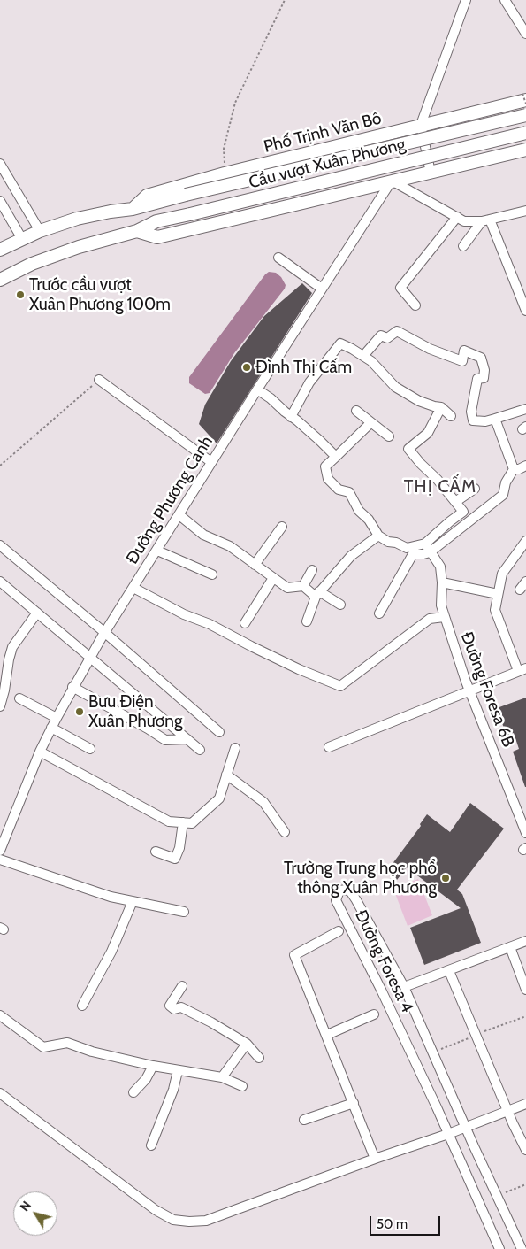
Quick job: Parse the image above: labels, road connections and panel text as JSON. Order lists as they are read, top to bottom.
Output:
{
  "streets": {
    "main road": ["Phố Trịnh Văn Bô", "Cầu vượt Xuân Phương"],
    "street": ["Đường Phương Canh", "Đường Foresa 6B", "Đường Foresa 4"]
  },
  "crossings": [
    ["Phố Trịnh Văn Bô", "Cầu vượt Xuân Phương"]
  ],
  "districts": ["THỊ CẤM"],
  "places": [
    "Trước cầu vượt Xuân Phương 100m",
    "Đình Thị Cấm",
    "Bưu Điện Xuân Phương",
    "Trường Trung học phổ thông Xuân Phương"
  ],
  "scale_bar": "50 m",
  "north": "top left"
}
